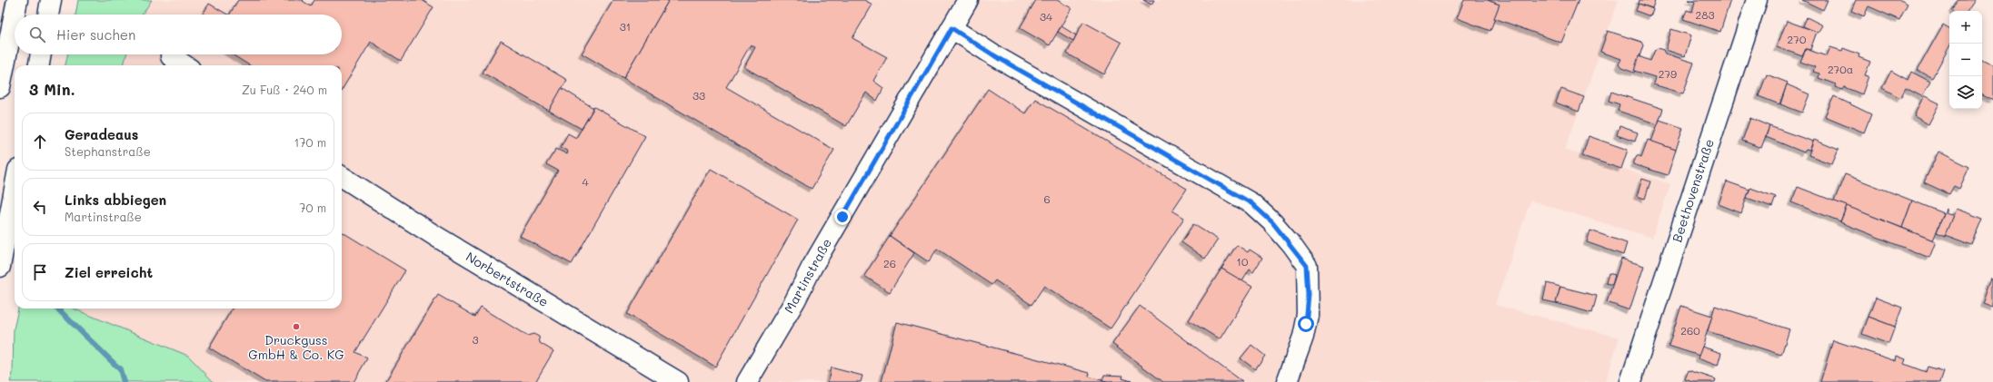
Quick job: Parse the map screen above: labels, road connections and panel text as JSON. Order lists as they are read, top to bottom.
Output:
{
  "streets": {
    "main road": ["Beethovenstraße", "Martinstraße", "Norbertstraße"]
  },
  "places": ["Druckguss GmbH & Co. KG"],
  "house_numbers": [
    "283",
    "34",
    "31",
    "270",
    "270a",
    "279",
    "33",
    "4",
    "6",
    "10",
    "26",
    "260",
    "3"
  ],
  "page": {
    "map_buttons": ["+", "−"],
    "search": "Hier suchen",
    "heading": ["3 Min.", "Zu Fuß · 240 m"],
    "list": [
      ["Geradeaus", "Stephanstraße", "170 m"],
      ["Links abbiegen", "Martinstraße", "70 m"],
      "Ziel erreicht"
    ]
  }
}
